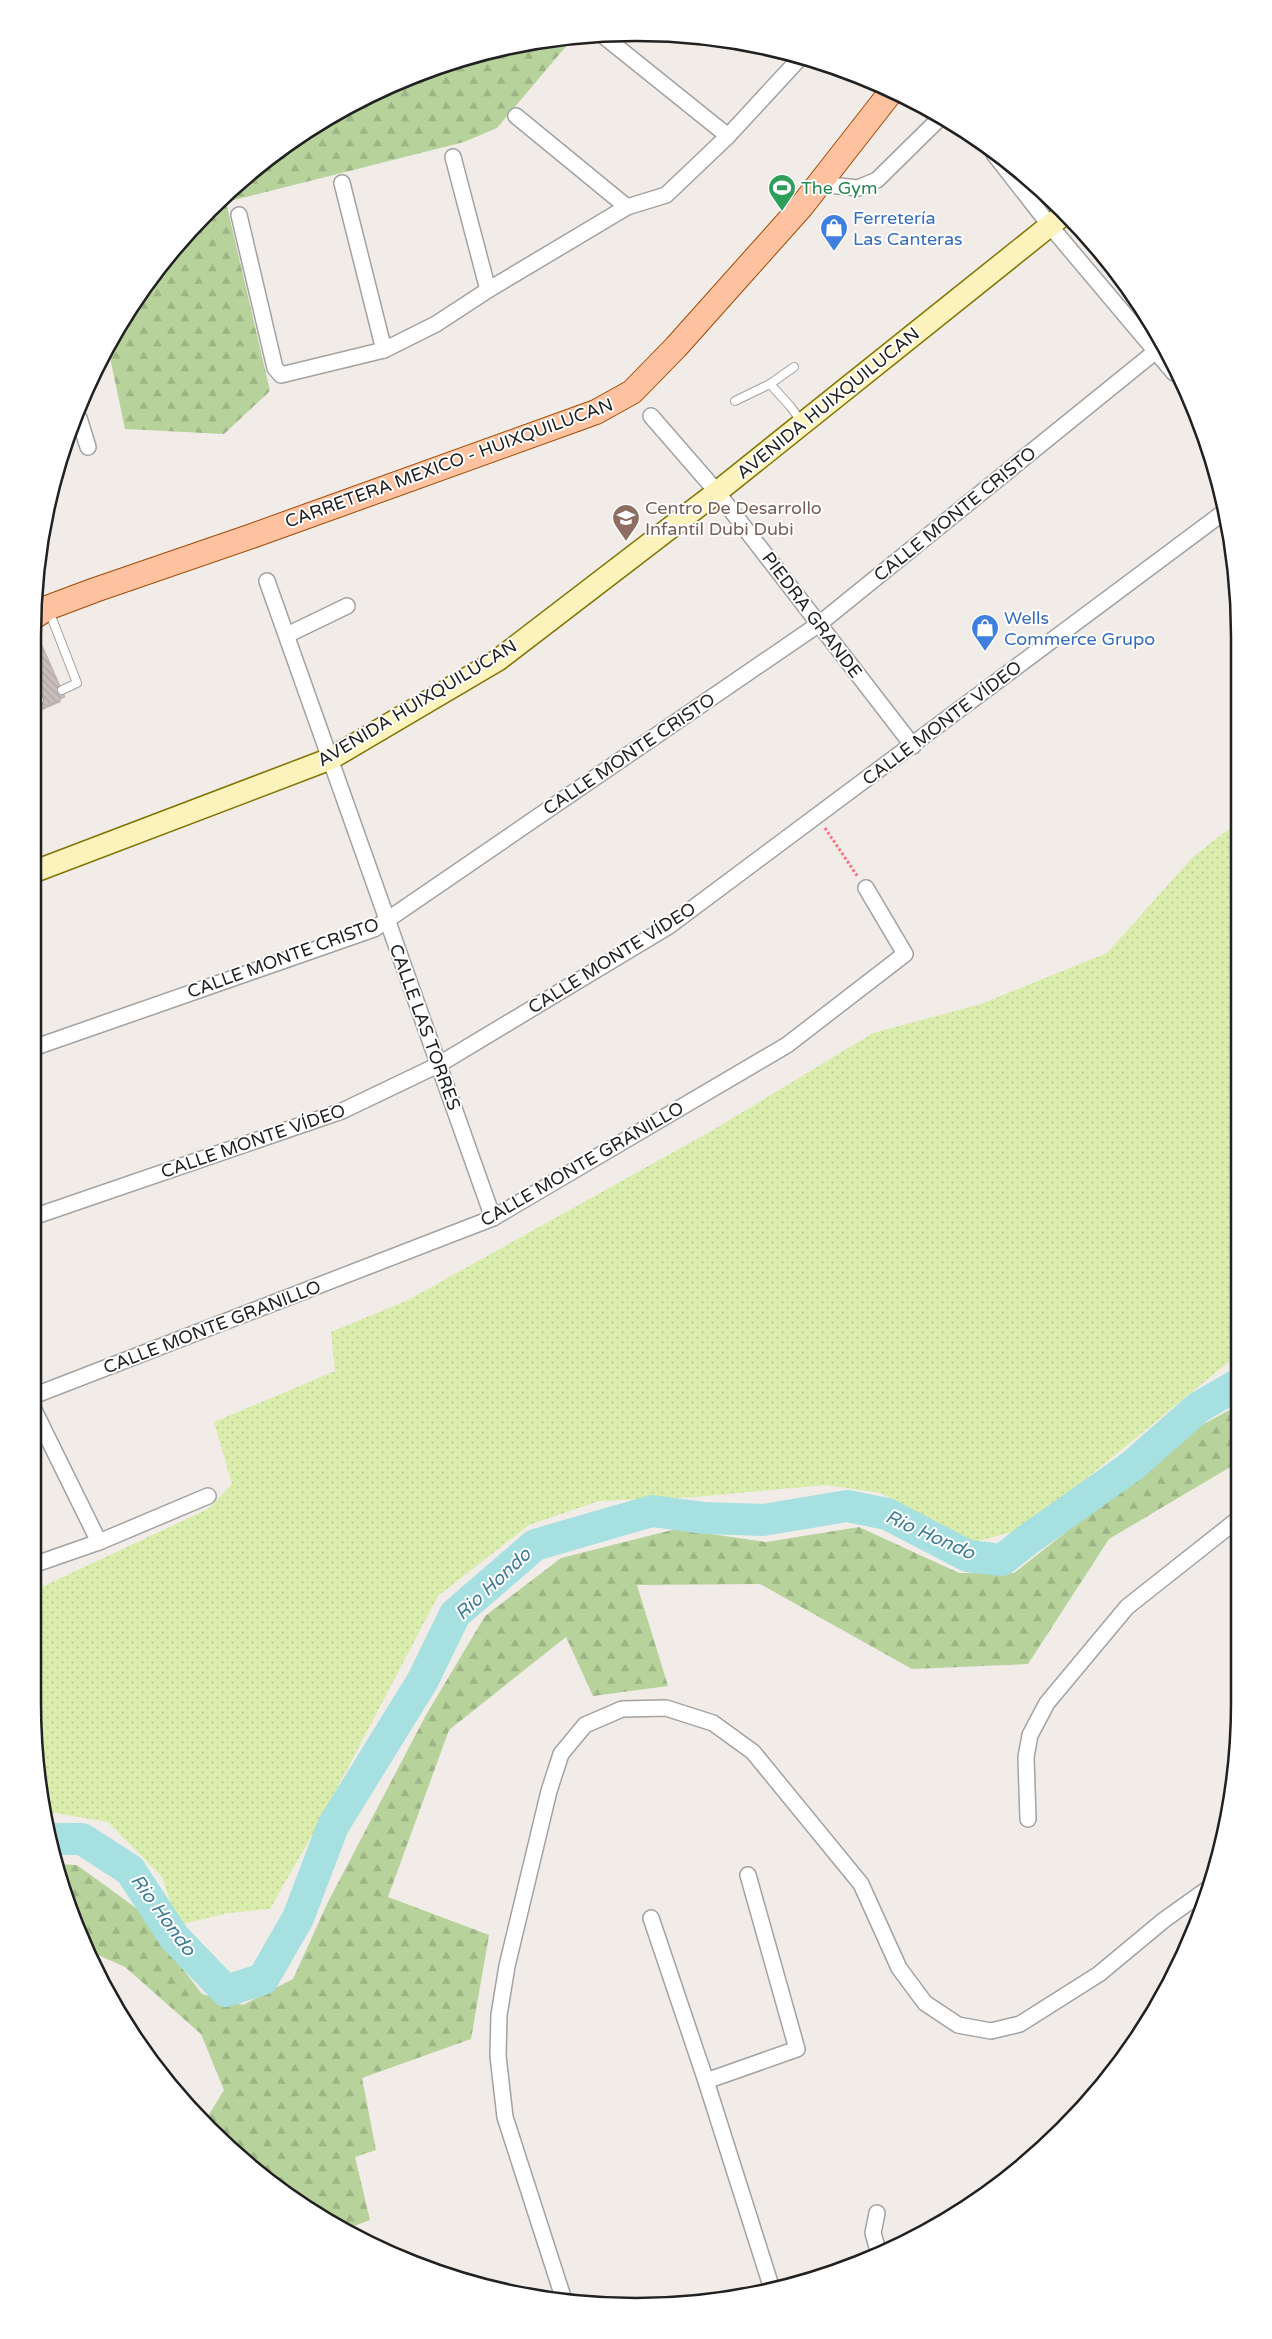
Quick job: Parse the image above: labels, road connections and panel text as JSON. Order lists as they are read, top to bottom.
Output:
{
  "streets": {
    "main road": ["CARRETERA MEXICO - HUIXQUILUCAN"],
    "street": [
      "AVENIDA HUIXQUILUCAN",
      "CALLE MONTE CRISTO",
      "PIEDRA GRANDE",
      "CALLE MONTE VÍDEO",
      "CALLE LAS TORRES",
      "CALLE MONTE GRANILLO"
    ]
  },
  "crossings": [
    ["AVENIDA HUIXQUILUCAN", "PIEDRA GRANDE"],
    ["AVENIDA HUIXQUILUCAN", "CALLE LAS TORRES"],
    ["CALLE MONTE CRISTO", "PIEDRA GRANDE"],
    ["CALLE MONTE CRISTO", "CALLE LAS TORRES"],
    ["PIEDRA GRANDE", "CALLE MONTE VÍDEO"],
    ["CALLE MONTE VÍDEO", "CALLE LAS TORRES"],
    ["CALLE LAS TORRES", "CALLE MONTE GRANILLO"]
  ],
  "water": ["Rio Hondo"],
  "places": {
    "sports": ["The Gym"],
    "shop": ["Ferretería Las Canteras", "Wells Commerce Grupo"],
    "school or university": ["Centro De Desarrollo Infantil Dubi Dubi"]
  }
}
